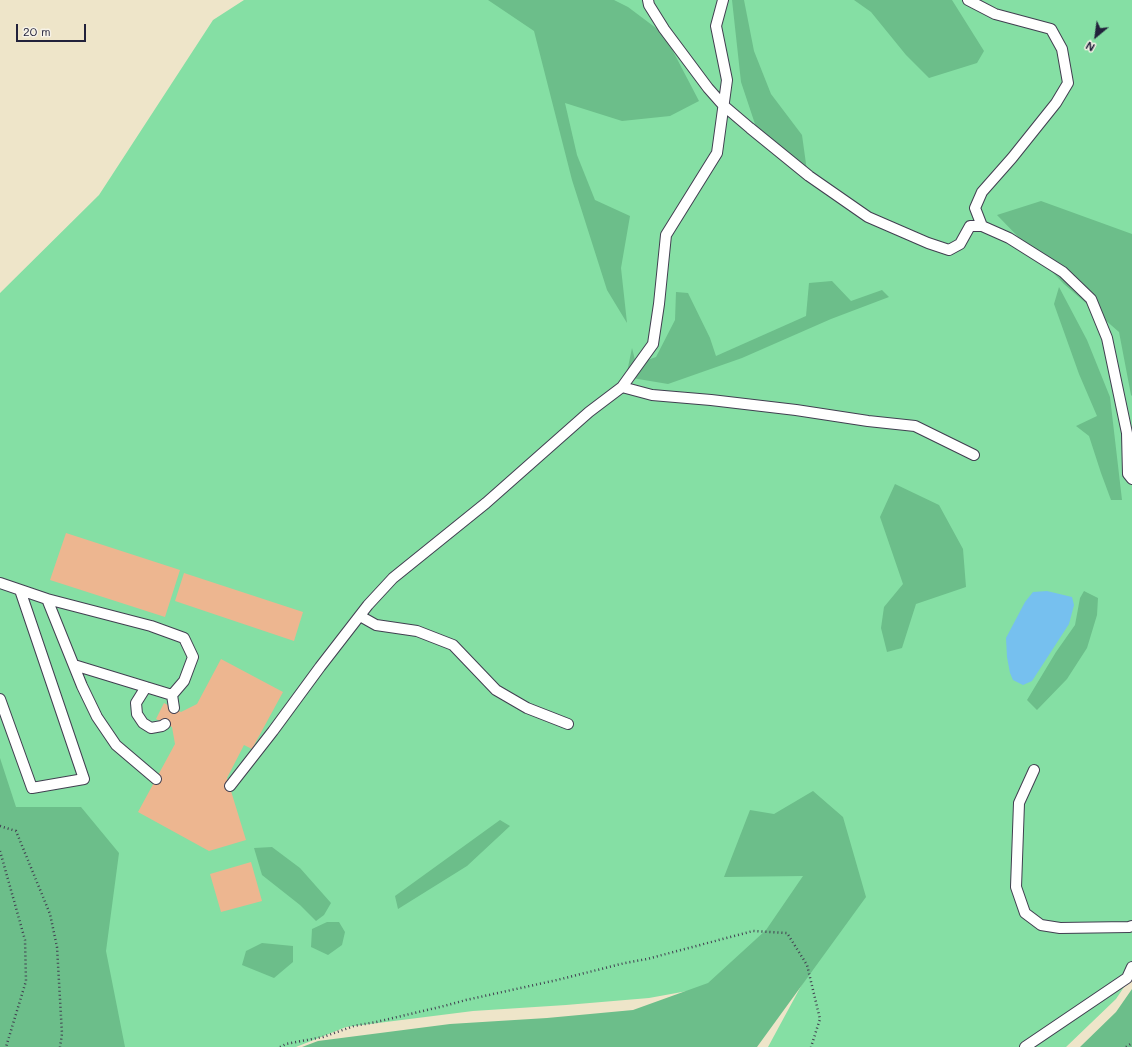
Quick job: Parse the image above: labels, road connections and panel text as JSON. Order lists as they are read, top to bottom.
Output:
{
  "scale_bar": "20 m",
  "north": "bottom left"
}
